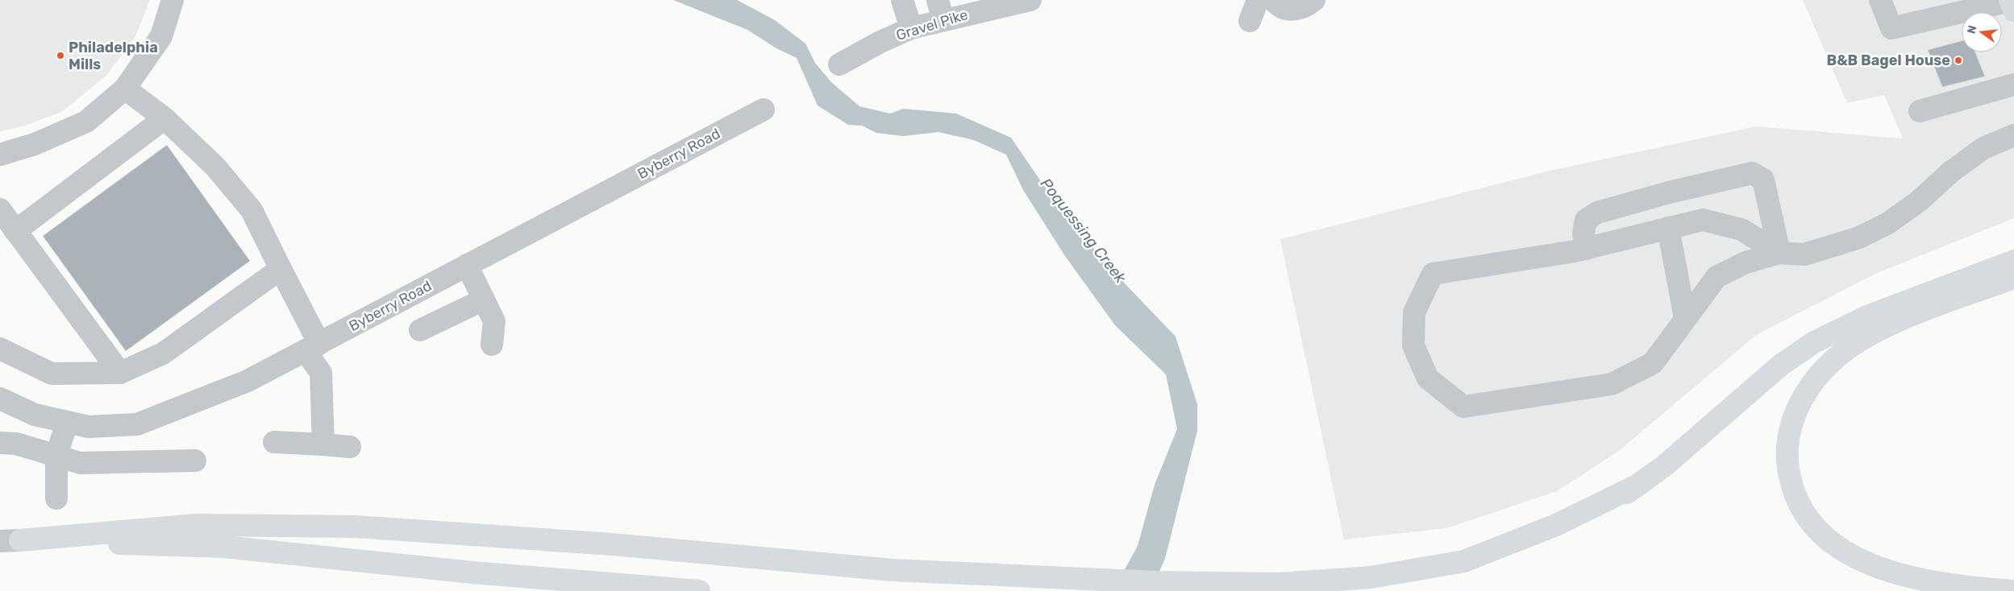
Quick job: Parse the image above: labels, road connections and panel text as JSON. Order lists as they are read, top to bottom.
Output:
{
  "streets": {
    "street": ["Gravel Pike", "Byberry Road"]
  },
  "water": ["Poquessing Creek"],
  "places": ["Philadelphia Mills", "B&B Bagel House"],
  "north": "left"
}
